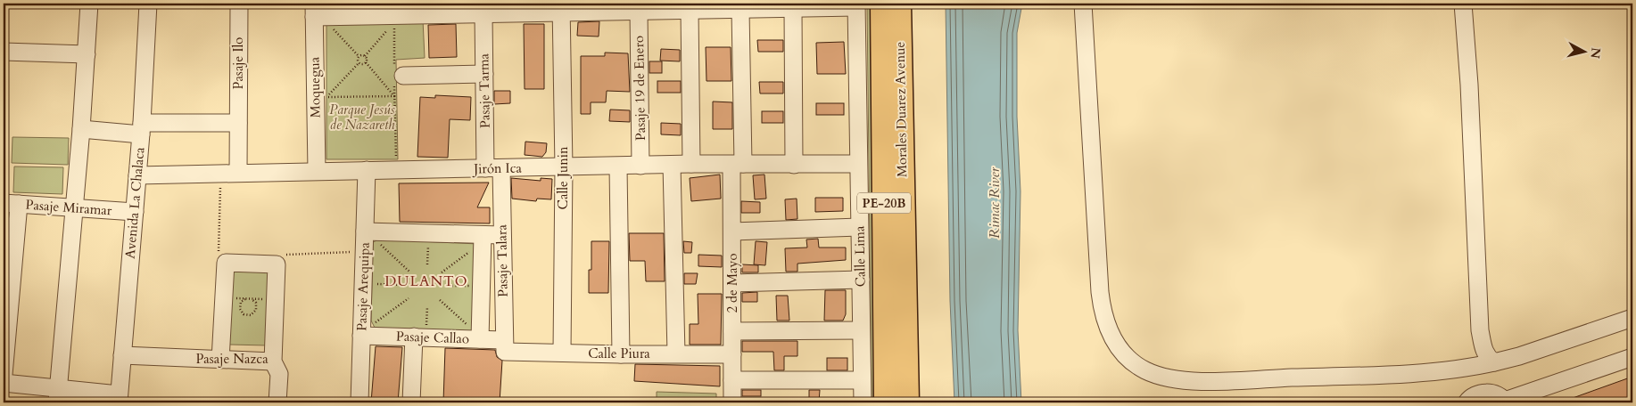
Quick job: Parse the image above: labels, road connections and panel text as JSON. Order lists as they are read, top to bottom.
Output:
{
  "streets": {
    "highway": ["Morales Duarez Avenue", "PE-20B"],
    "street": [
      "Pasaje Ilo",
      "Moquegua",
      "Pasaje 19 de Enero",
      "Pasaje Tarma",
      "Jirón Ica",
      "Calle Junin",
      "Avenida La Chalaca",
      "Pasaje Miramar",
      "Calle Lima",
      "Pasaje Talara",
      "2 de Mayo",
      "Pasaje Arequipa",
      "Pasaje Callao",
      "Calle Piura",
      "Pasaje Nazca"
    ]
  },
  "crossings": [
    ["Pasaje Ilo", "Jirón Ica"],
    ["Moquegua", "Jirón Ica"],
    ["Pasaje 19 de Enero", "Jirón Ica"],
    ["Pasaje Tarma", "Jirón Ica"],
    ["Pasaje Tarma", "Pasaje Talara"],
    ["Jirón Ica", "Calle Junin"],
    ["Jirón Ica", "Avenida La Chalaca"],
    ["Jirón Ica", "Calle Lima"],
    ["Jirón Ica", "Pasaje Talara"],
    ["Jirón Ica", "2 de Mayo"],
    ["Jirón Ica", "Pasaje Arequipa"],
    ["Calle Junin", "Calle Piura"],
    ["Avenida La Chalaca", "Pasaje Miramar"],
    ["Avenida La Chalaca", "Pasaje Nazca"],
    ["Pasaje Talara", "Calle Piura"],
    ["2 de Mayo", "Calle Piura"],
    ["Pasaje Arequipa", "Pasaje Callao"],
    ["Pasaje Callao", "Calle Piura"]
  ],
  "districts": ["DULANTO"],
  "water": ["Rimac River"],
  "parks": ["Parque Jesús de Nazareth"],
  "north": "right"
}
